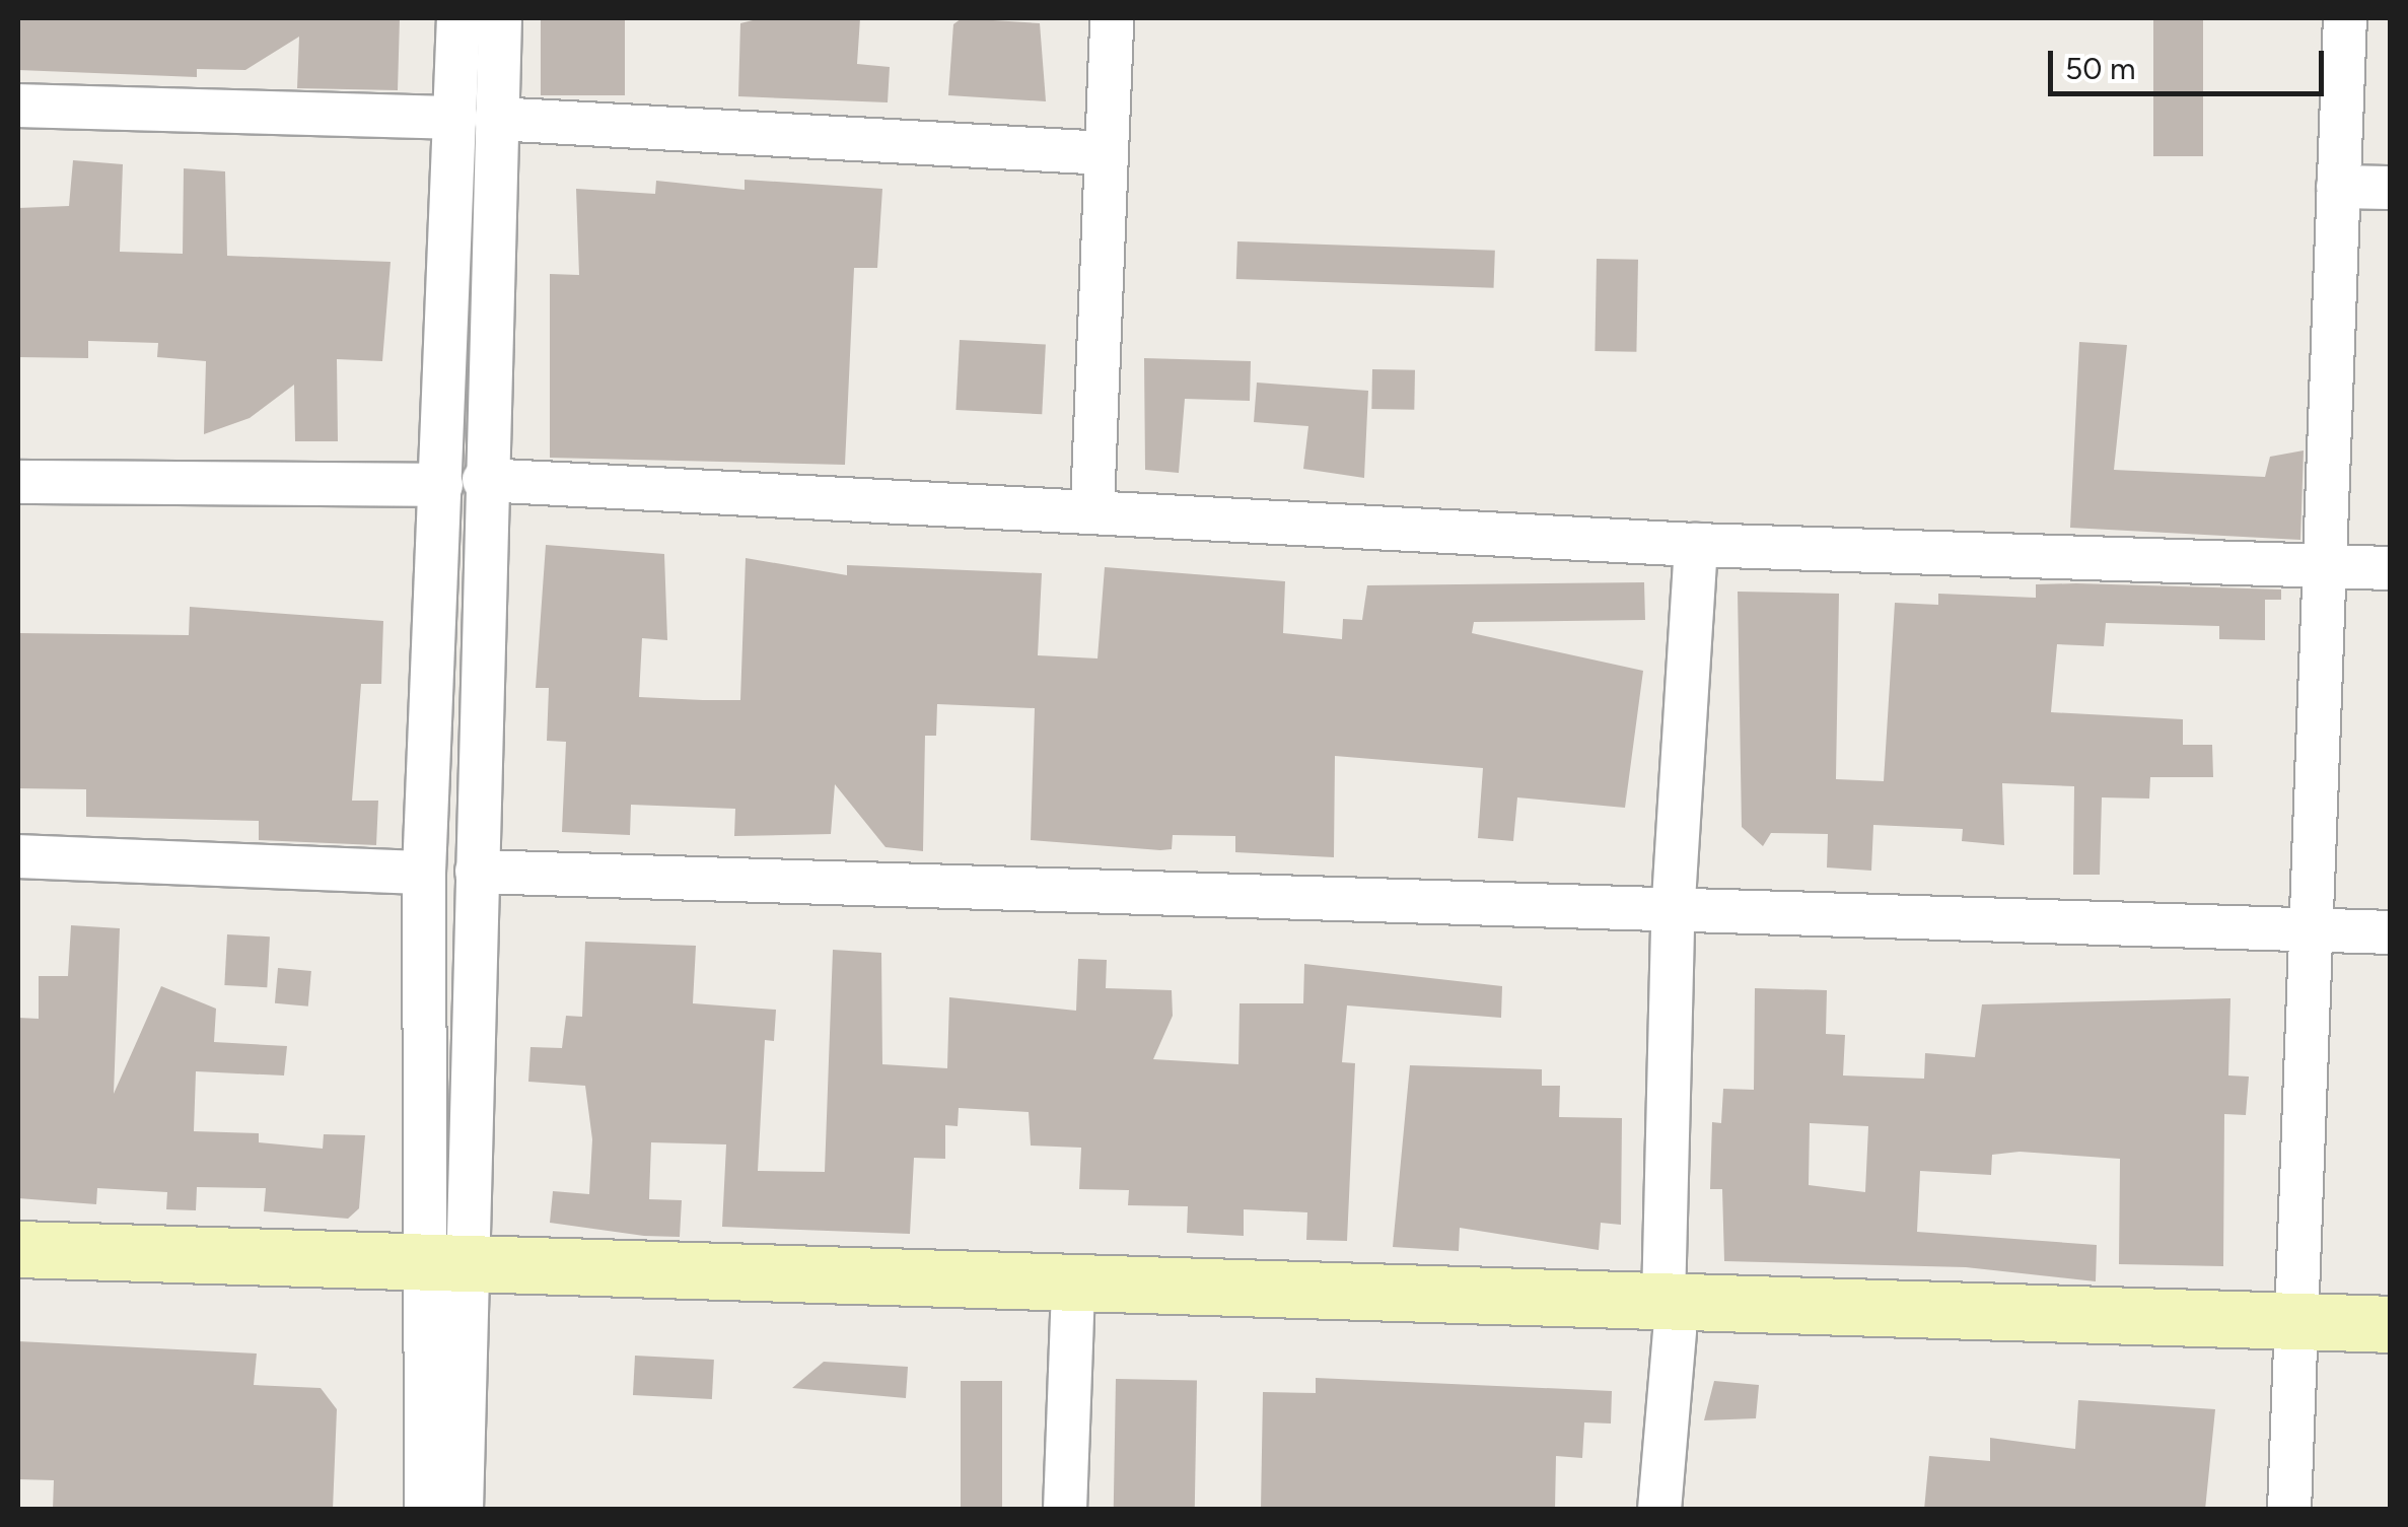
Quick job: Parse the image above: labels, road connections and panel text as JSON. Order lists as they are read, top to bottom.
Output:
{
  "scale_bar": "50 m"
}
